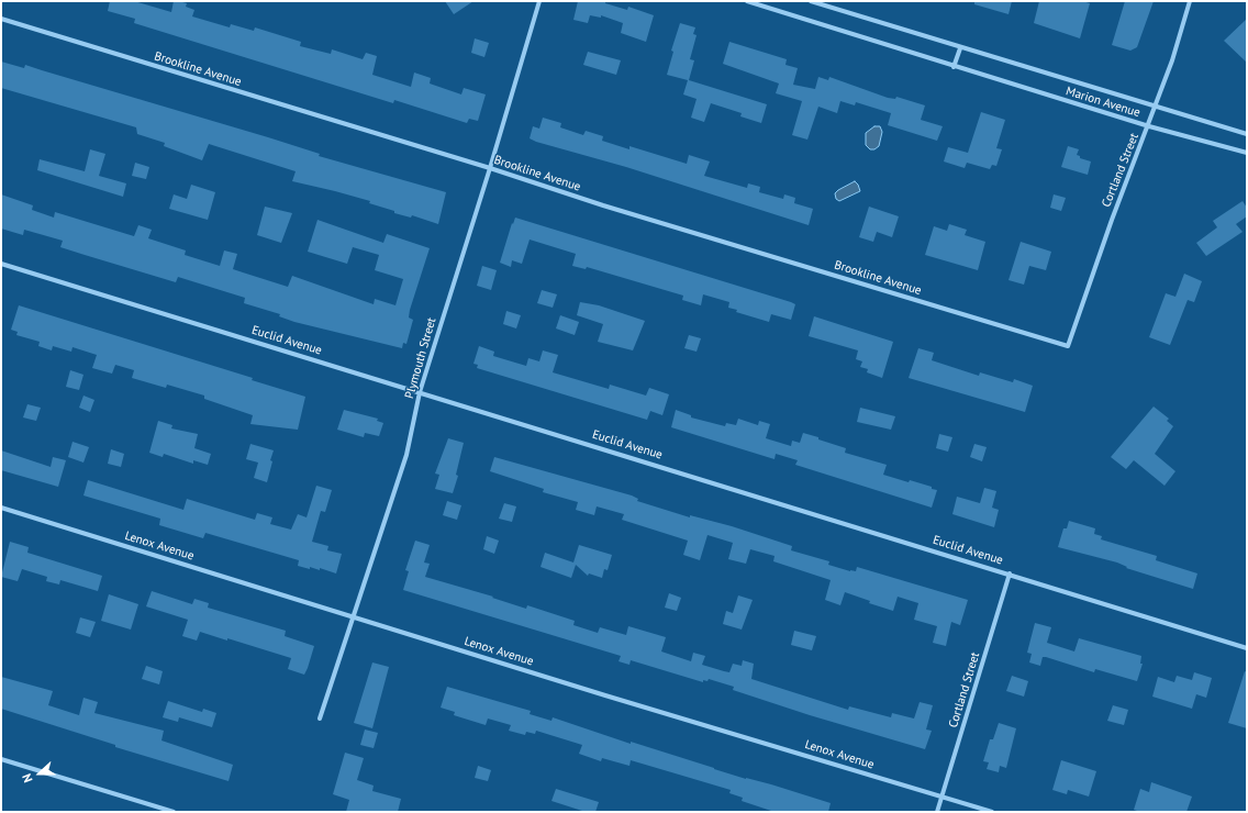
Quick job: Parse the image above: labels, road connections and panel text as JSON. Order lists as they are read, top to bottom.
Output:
{
  "streets": {
    "street": [
      "Brookline Avenue",
      "Marion Avenue",
      "Cortland Street",
      "Euclid Avenue",
      "Plymouth Street",
      "Lenox Avenue"
    ]
  },
  "crossings": [
    ["Brookline Avenue", "Cortland Street"],
    ["Brookline Avenue", "Plymouth Street"],
    ["Marion Avenue", "Cortland Street"],
    ["Cortland Street", "Euclid Avenue"],
    ["Cortland Street", "Lenox Avenue"],
    ["Euclid Avenue", "Plymouth Street"],
    ["Plymouth Street", "Lenox Avenue"]
  ],
  "north": "left"
}
